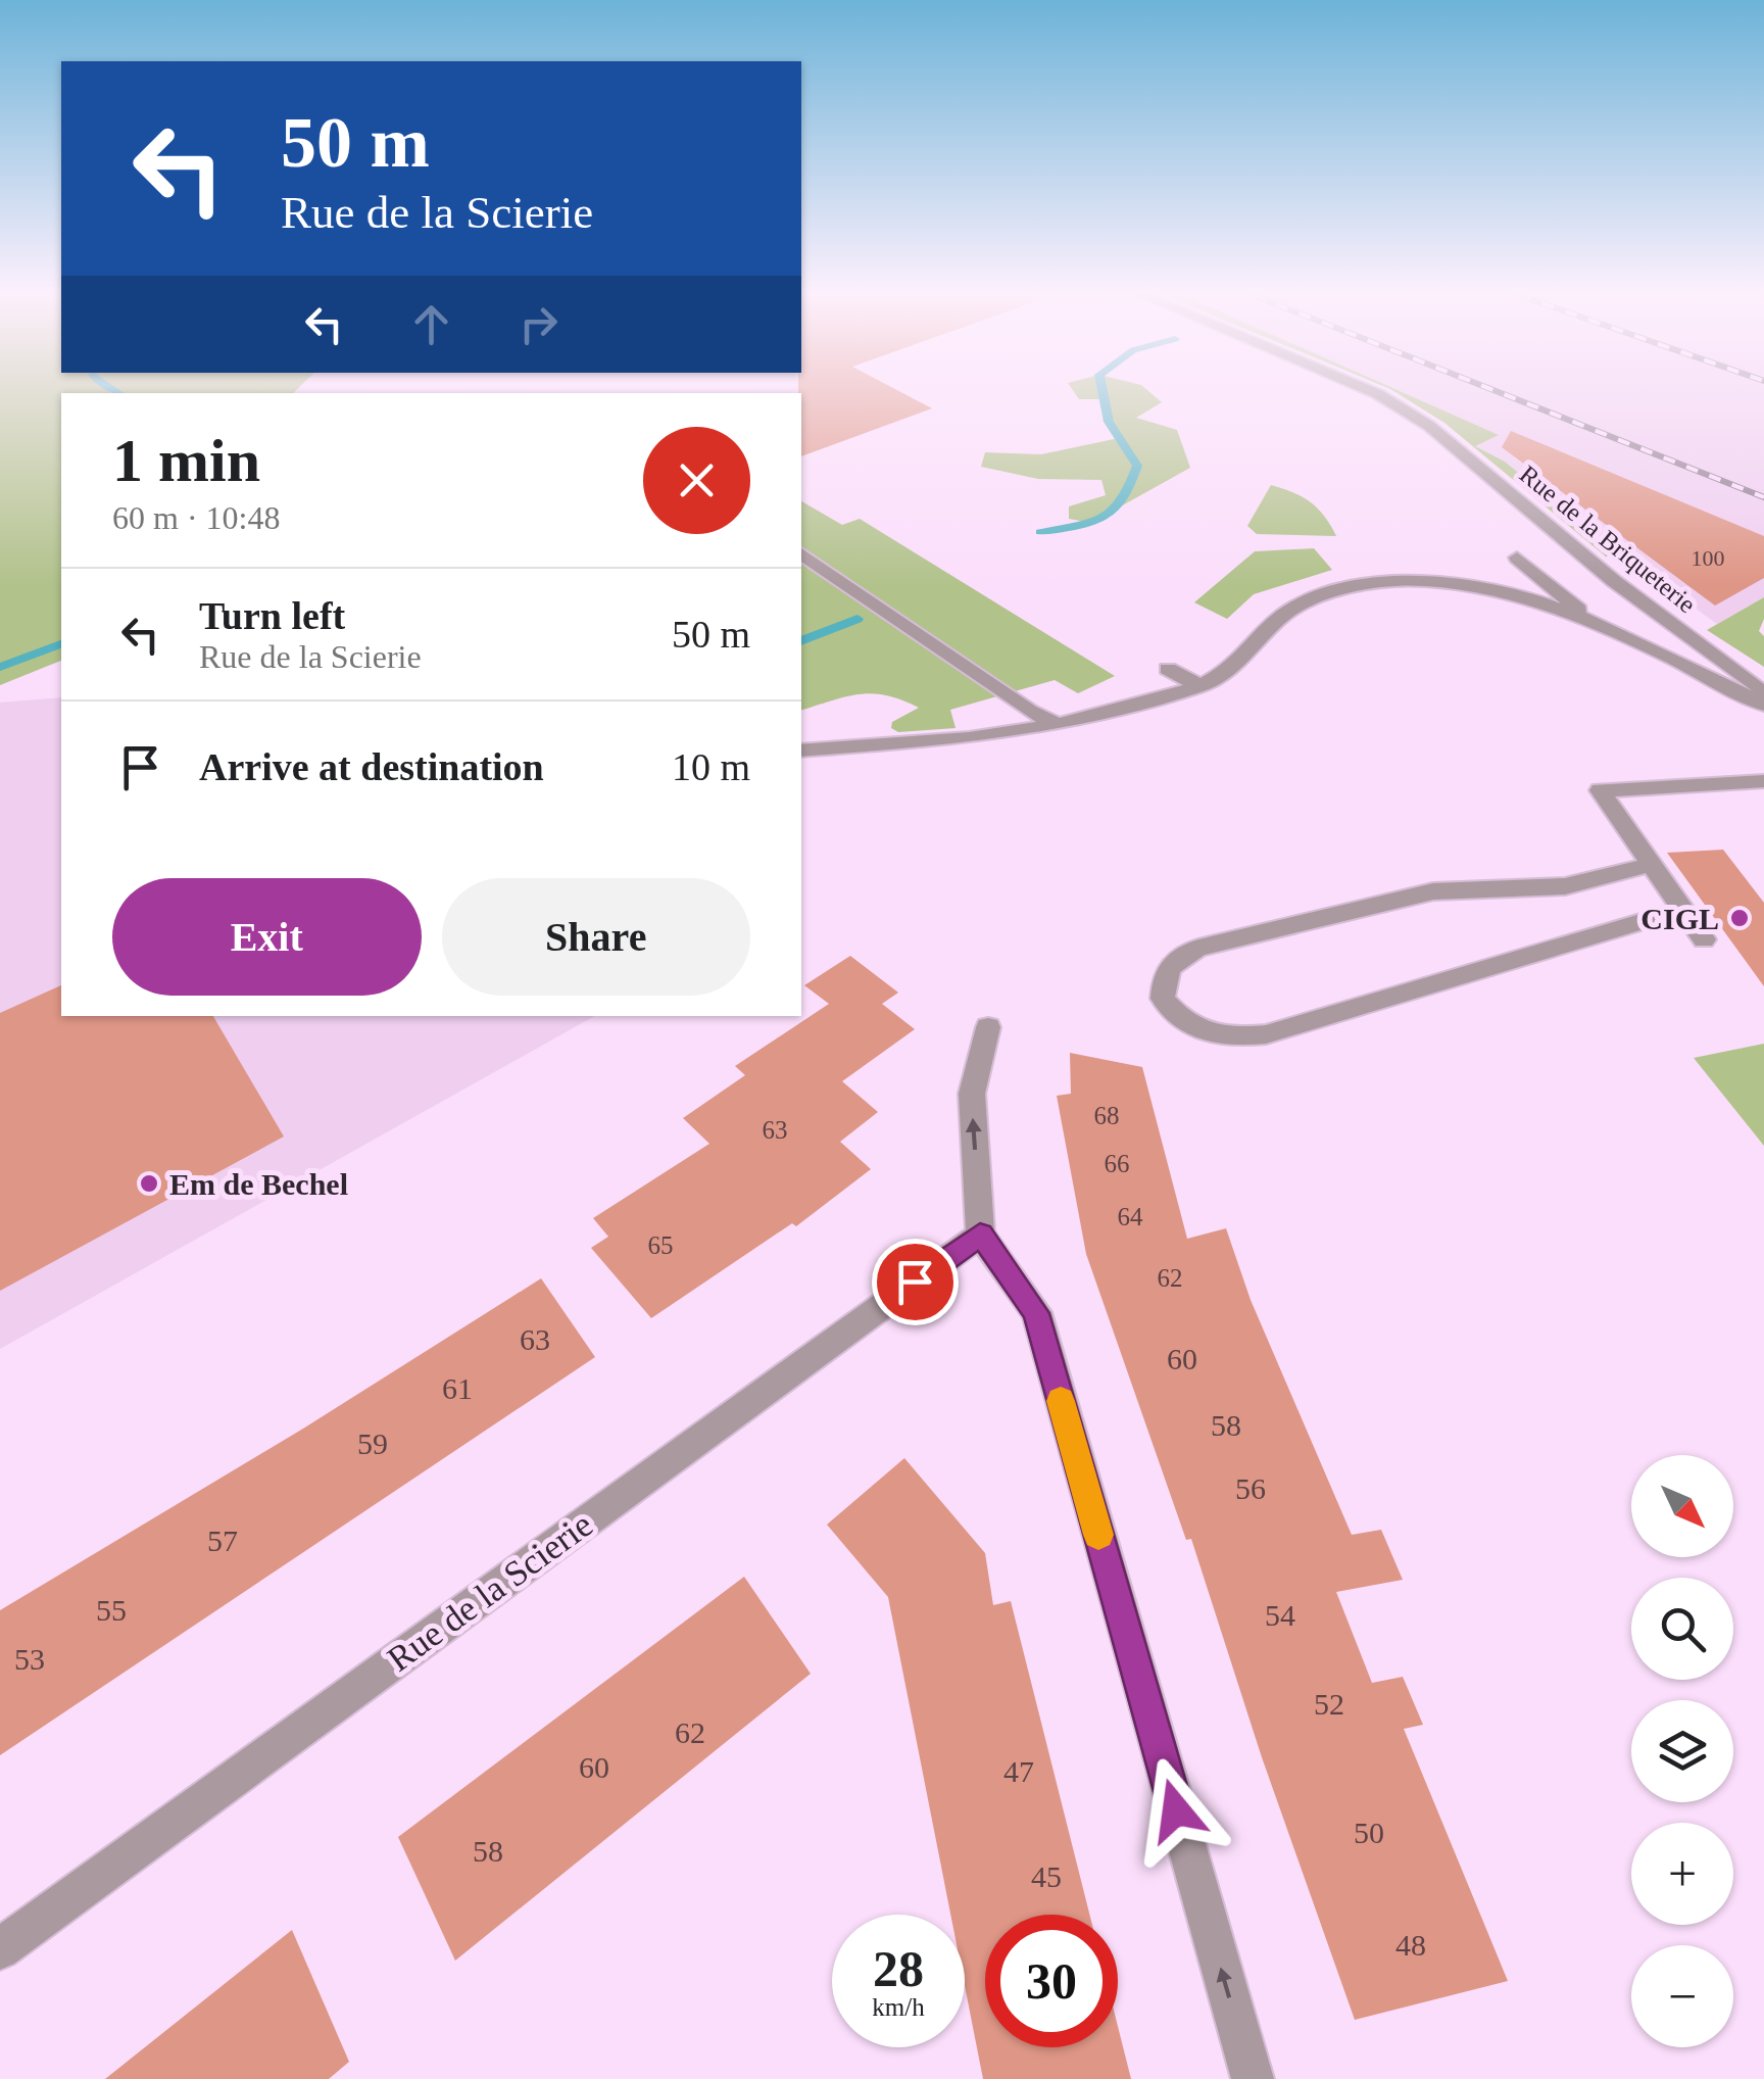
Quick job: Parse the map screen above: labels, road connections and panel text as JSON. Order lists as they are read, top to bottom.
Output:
{
  "streets": {
    "street": ["Rue de la Briqueterie", "Rue de la Scierie"]
  },
  "places": ["CIGL", "Em de Bechel"],
  "house_numbers": [
    "100",
    "68",
    "63",
    "66",
    "64",
    "65",
    "62",
    "63",
    "60",
    "61",
    "58",
    "59",
    "56",
    "57",
    "55",
    "54",
    "53",
    "52",
    "62",
    "60",
    "47",
    "50",
    "58",
    "45",
    "48"
  ],
  "north": "bottom right",
  "page": {
    "turn": ["50 m", "Rue de la Scierie"],
    "heading": ["1 min", "60 m · 10:48"],
    "list": [
      {
        "name": "Turn left",
        "note": "Rue de la Scierie",
        "value": "50 m"
      },
      {
        "name": "Arrive at destination",
        "value": "10 m"
      }
    ],
    "buttons": ["Exit", "Share"],
    "map_buttons": ["+", "−"],
    "speed": "28 km/h",
    "limit": "30"
  }
}
